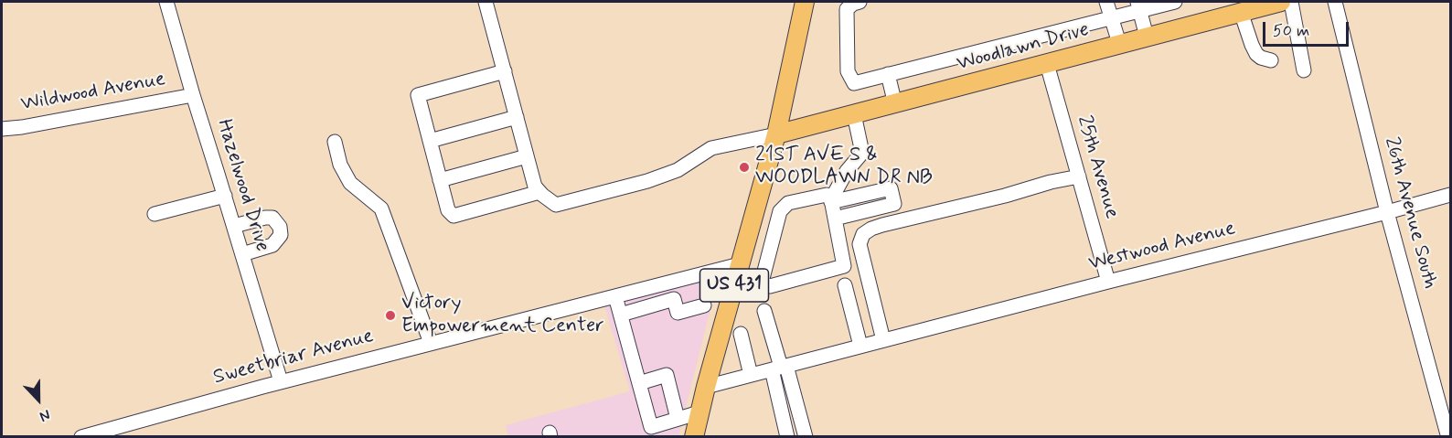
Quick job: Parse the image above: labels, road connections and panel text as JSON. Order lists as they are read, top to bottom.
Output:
{
  "streets": {
    "main road": ["Woodlawn Drive", "US 431"],
    "street": [
      "Wildwood Avenue",
      "25th Avenue",
      "Hazelwood Drive",
      "26th Avenue South",
      "Westwood Avenue",
      "Sweetbriar Avenue"
    ]
  },
  "crossings": [
    ["Woodlawn Drive", "25th Avenue"],
    ["Woodlawn Drive", "US 431"],
    ["Wildwood Avenue", "Hazelwood Drive"],
    ["25th Avenue", "Westwood Avenue"],
    ["Hazelwood Drive", "Sweetbriar Avenue"],
    ["26th Avenue South", "Westwood Avenue"],
    ["Westwood Avenue", "US 431"],
    ["US 431", "Sweetbriar Avenue"]
  ],
  "places": ["21ST AVE S & WOODLAWN DR NB", "Victory Empowerment Center"],
  "scale_bar": "50 m",
  "north": "bottom"
}
